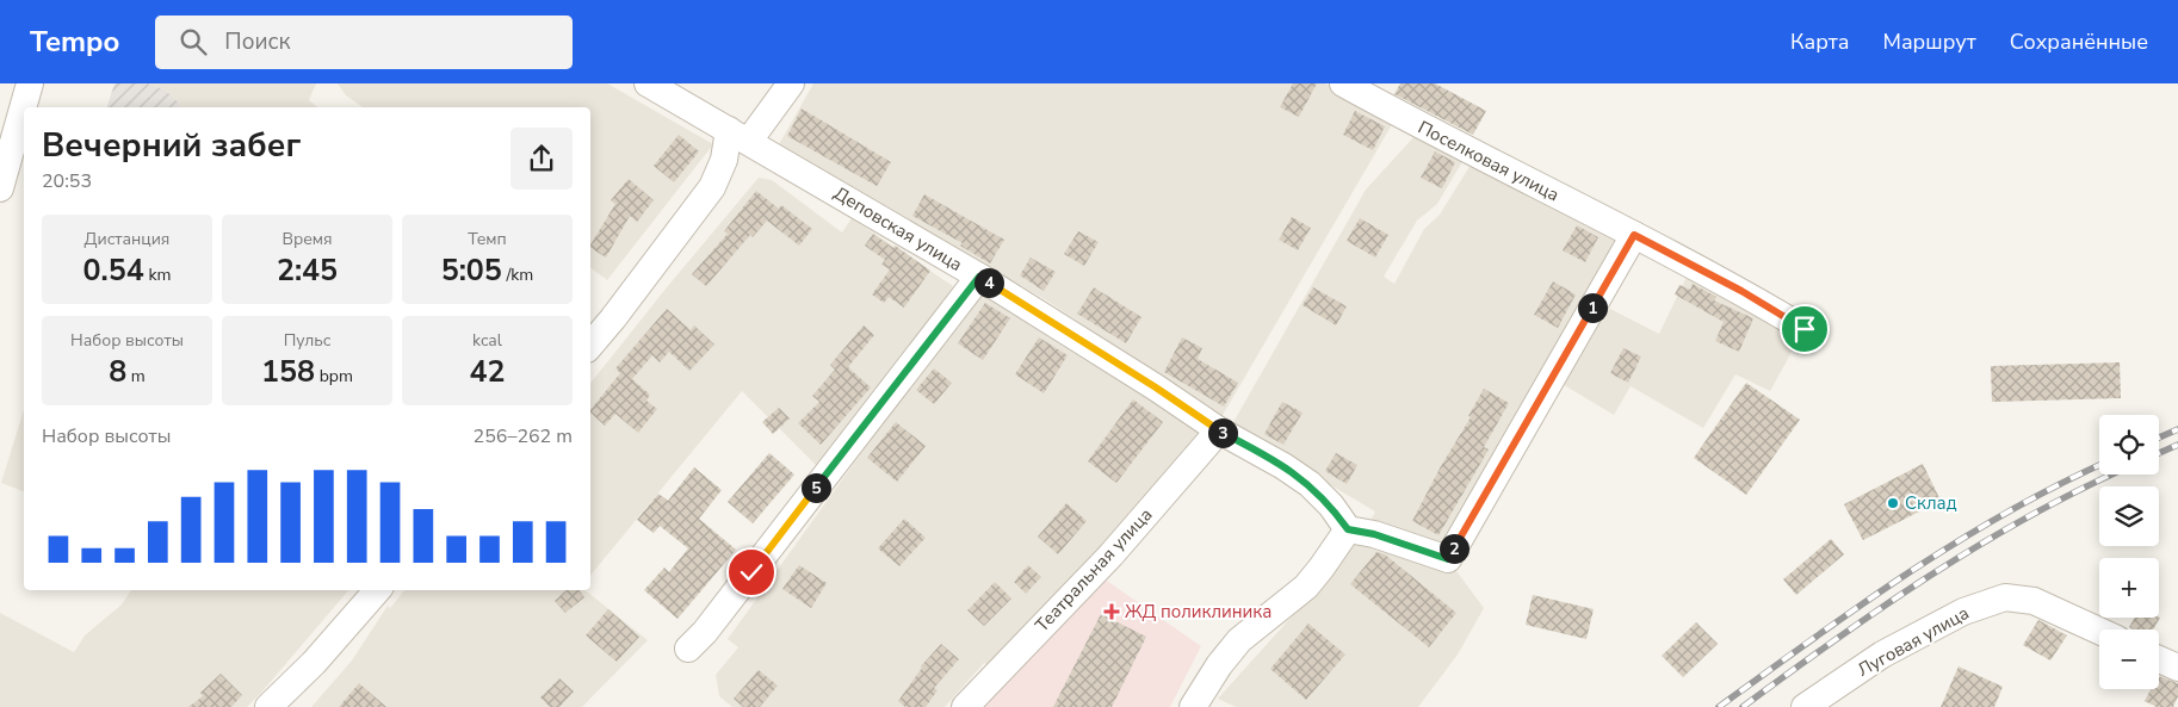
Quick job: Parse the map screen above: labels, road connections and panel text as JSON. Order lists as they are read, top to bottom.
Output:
{
  "streets": {
    "street": [
      "Поселковая улица",
      "Деповская улица",
      "Театральная улица",
      "Луговая улица"
    ]
  },
  "crossings": [
    ["Деповская улица", "Театральная улица"]
  ],
  "places": {
    "other": ["Склад"],
    "health": ["ЖД поликлиника"]
  },
  "page": {
    "header": "Tempo",
    "search": "Поиск",
    "nav": ["Карта", "Маршрут", "Сохранённые"],
    "heading": ["Вечерний забег", "20:53"],
    "stats": [
      ["Дистанция", "0.54 km"],
      ["Время", "2:45"],
      ["Темп", "5:05 /km"],
      ["Набор высоты", "8 m"],
      ["Пульс", "158 bpm"],
      ["kcal", "42"]
    ],
    "pins": [
      "4",
      "1",
      "3",
      "5",
      "2"
    ],
    "chart": ["Набор высоты", "256–262 m"],
    "map_buttons": ["+", "−"]
  }
}
